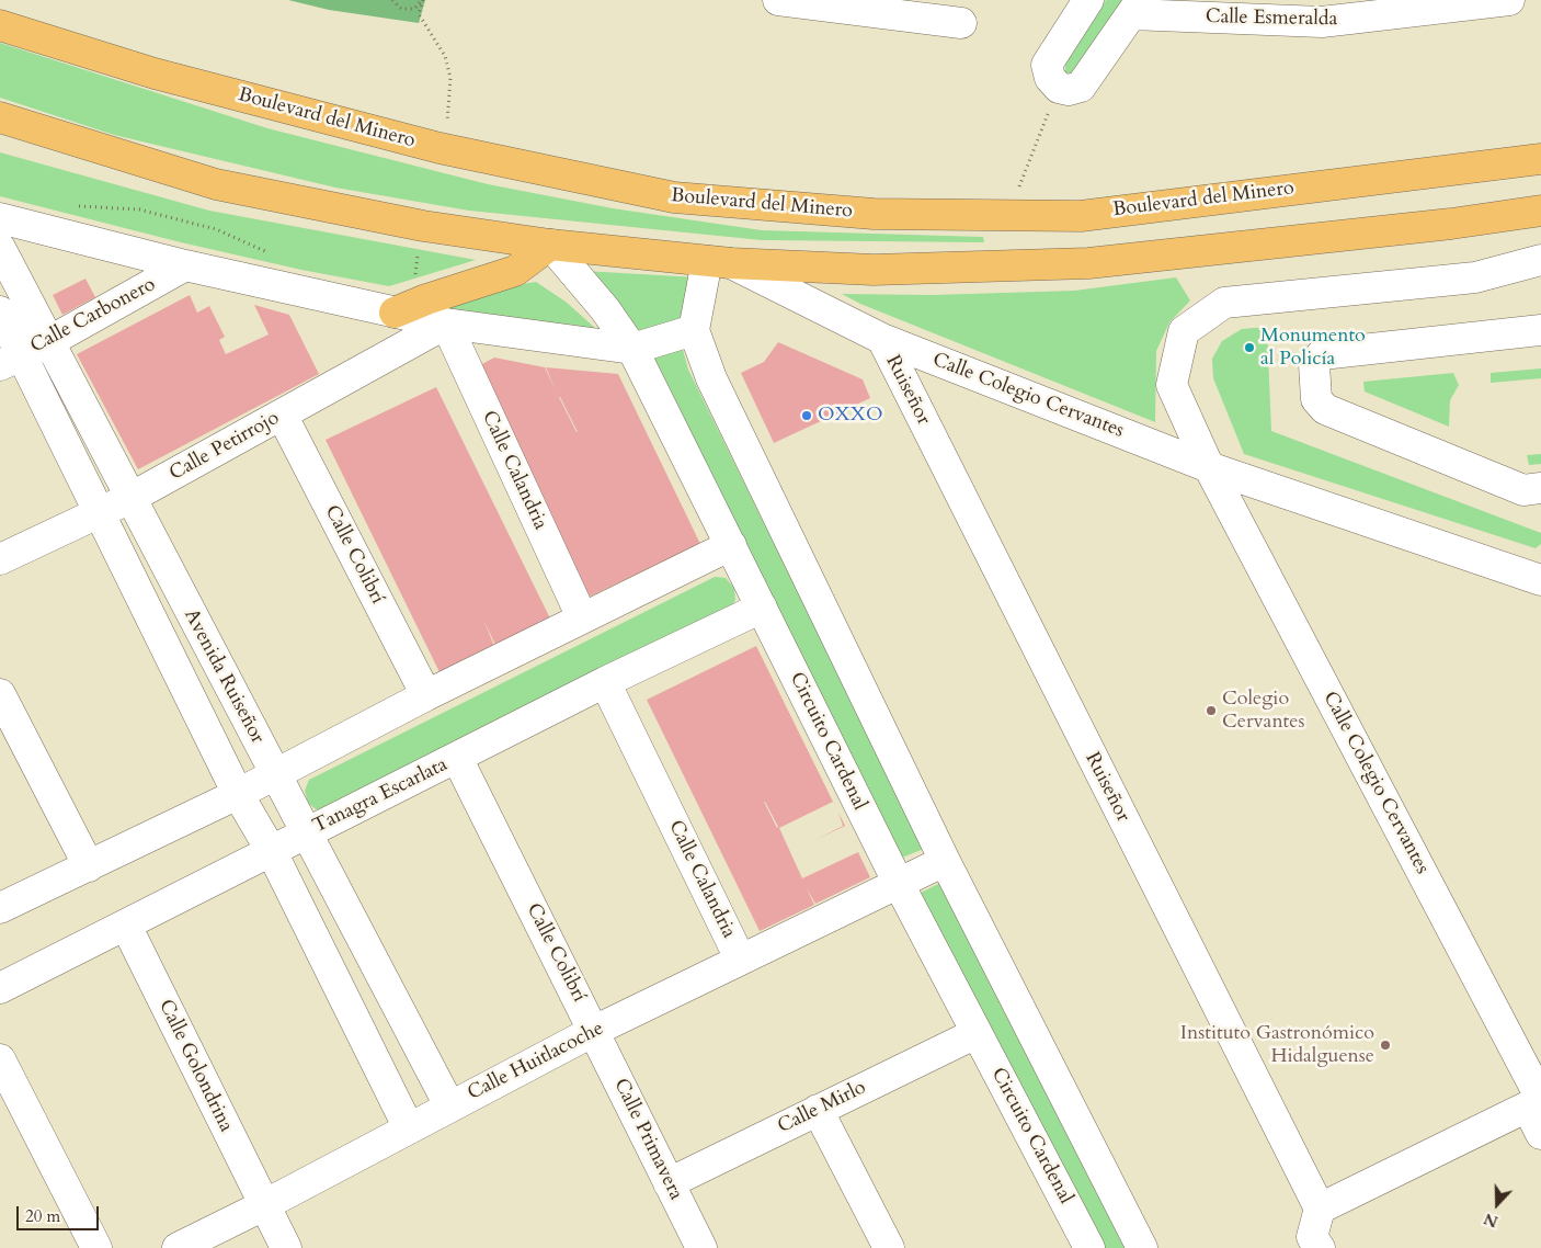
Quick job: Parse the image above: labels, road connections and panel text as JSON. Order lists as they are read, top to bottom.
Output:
{
  "streets": {
    "main road": ["Boulevard del Minero"],
    "street": [
      "Calle Esmeralda",
      "Calle Carbonero",
      "Ruiseñor",
      "Calle Colegio Cervantes",
      "Calle Petirrojo",
      "Calle Calandria",
      "Calle Colibrí",
      "Avenida Ruiseñor",
      "Circuito Cardenal",
      "Tanagra Escarlata",
      "Calle Huitlacoche",
      "Calle Golondrina",
      "Calle Mirlo",
      "Calle Primavera"
    ]
  },
  "crossings": [
    ["Calle Carbonero", "Avenida Ruiseñor"],
    ["Ruiseñor", "Calle Colegio Cervantes"],
    ["Calle Petirrojo", "Calle Calandria"],
    ["Calle Petirrojo", "Calle Colibrí"],
    ["Calle Petirrojo", "Avenida Ruiseñor"],
    ["Calle Calandria", "Tanagra Escarlata"],
    ["Calle Calandria", "Calle Huitlacoche"],
    ["Calle Colibrí", "Tanagra Escarlata"],
    ["Calle Colibrí", "Calle Huitlacoche"],
    ["Calle Colibrí", "Calle Primavera"],
    ["Avenida Ruiseñor", "Tanagra Escarlata"],
    ["Avenida Ruiseñor", "Calle Huitlacoche"],
    ["Circuito Cardenal", "Tanagra Escarlata"],
    ["Circuito Cardenal", "Calle Huitlacoche"],
    ["Circuito Cardenal", "Calle Mirlo"],
    ["Tanagra Escarlata", "Calle Golondrina"],
    ["Calle Huitlacoche", "Calle Golondrina"],
    ["Calle Huitlacoche", "Calle Primavera"],
    ["Calle Mirlo", "Calle Primavera"]
  ],
  "places": [
    "Monumento al Policía",
    "OXXO",
    "Colegio Cervantes",
    "Instituto Gastronómico Hidalguense"
  ],
  "scale_bar": "20 m",
  "north": "bottom"
}
